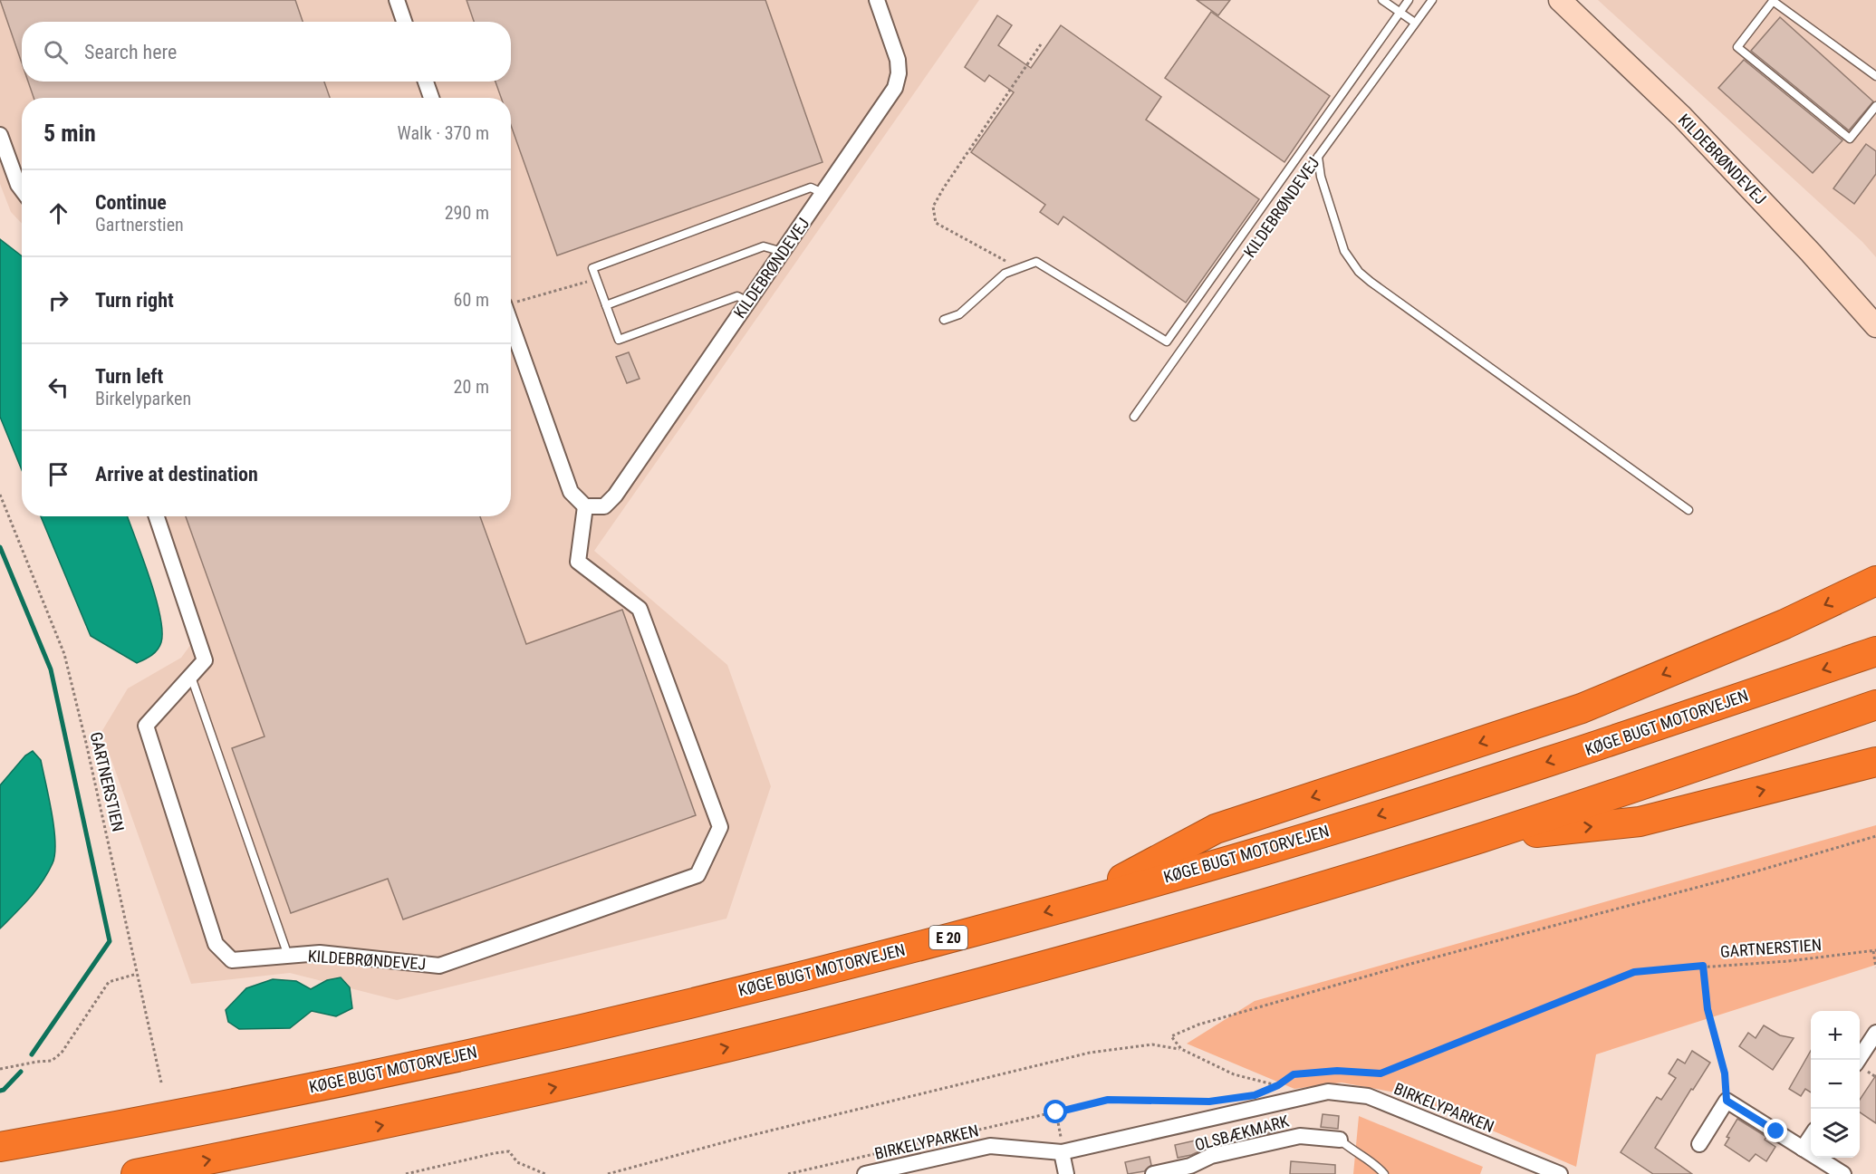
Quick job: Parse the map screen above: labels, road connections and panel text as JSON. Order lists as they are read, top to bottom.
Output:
{
  "streets": {
    "highway": ["KØGE BUGT MOTORVEJEN", "E 20"],
    "street": ["KILDEBRØNDEVEJ", "BIRKELYPARKEN", "OLSBÆKMARK"],
    "path": ["GARTNERSTIEN"]
  },
  "page": {
    "search": "Search here",
    "heading": ["5 min", "Walk · 370 m"],
    "list": [
      ["Continue", "Gartnerstien", "290 m"],
      ["Turn right", "60 m"],
      ["Turn left", "Birkelyparken", "20 m"],
      "Arrive at destination"
    ],
    "map_buttons": ["+", "−"]
  }
}
